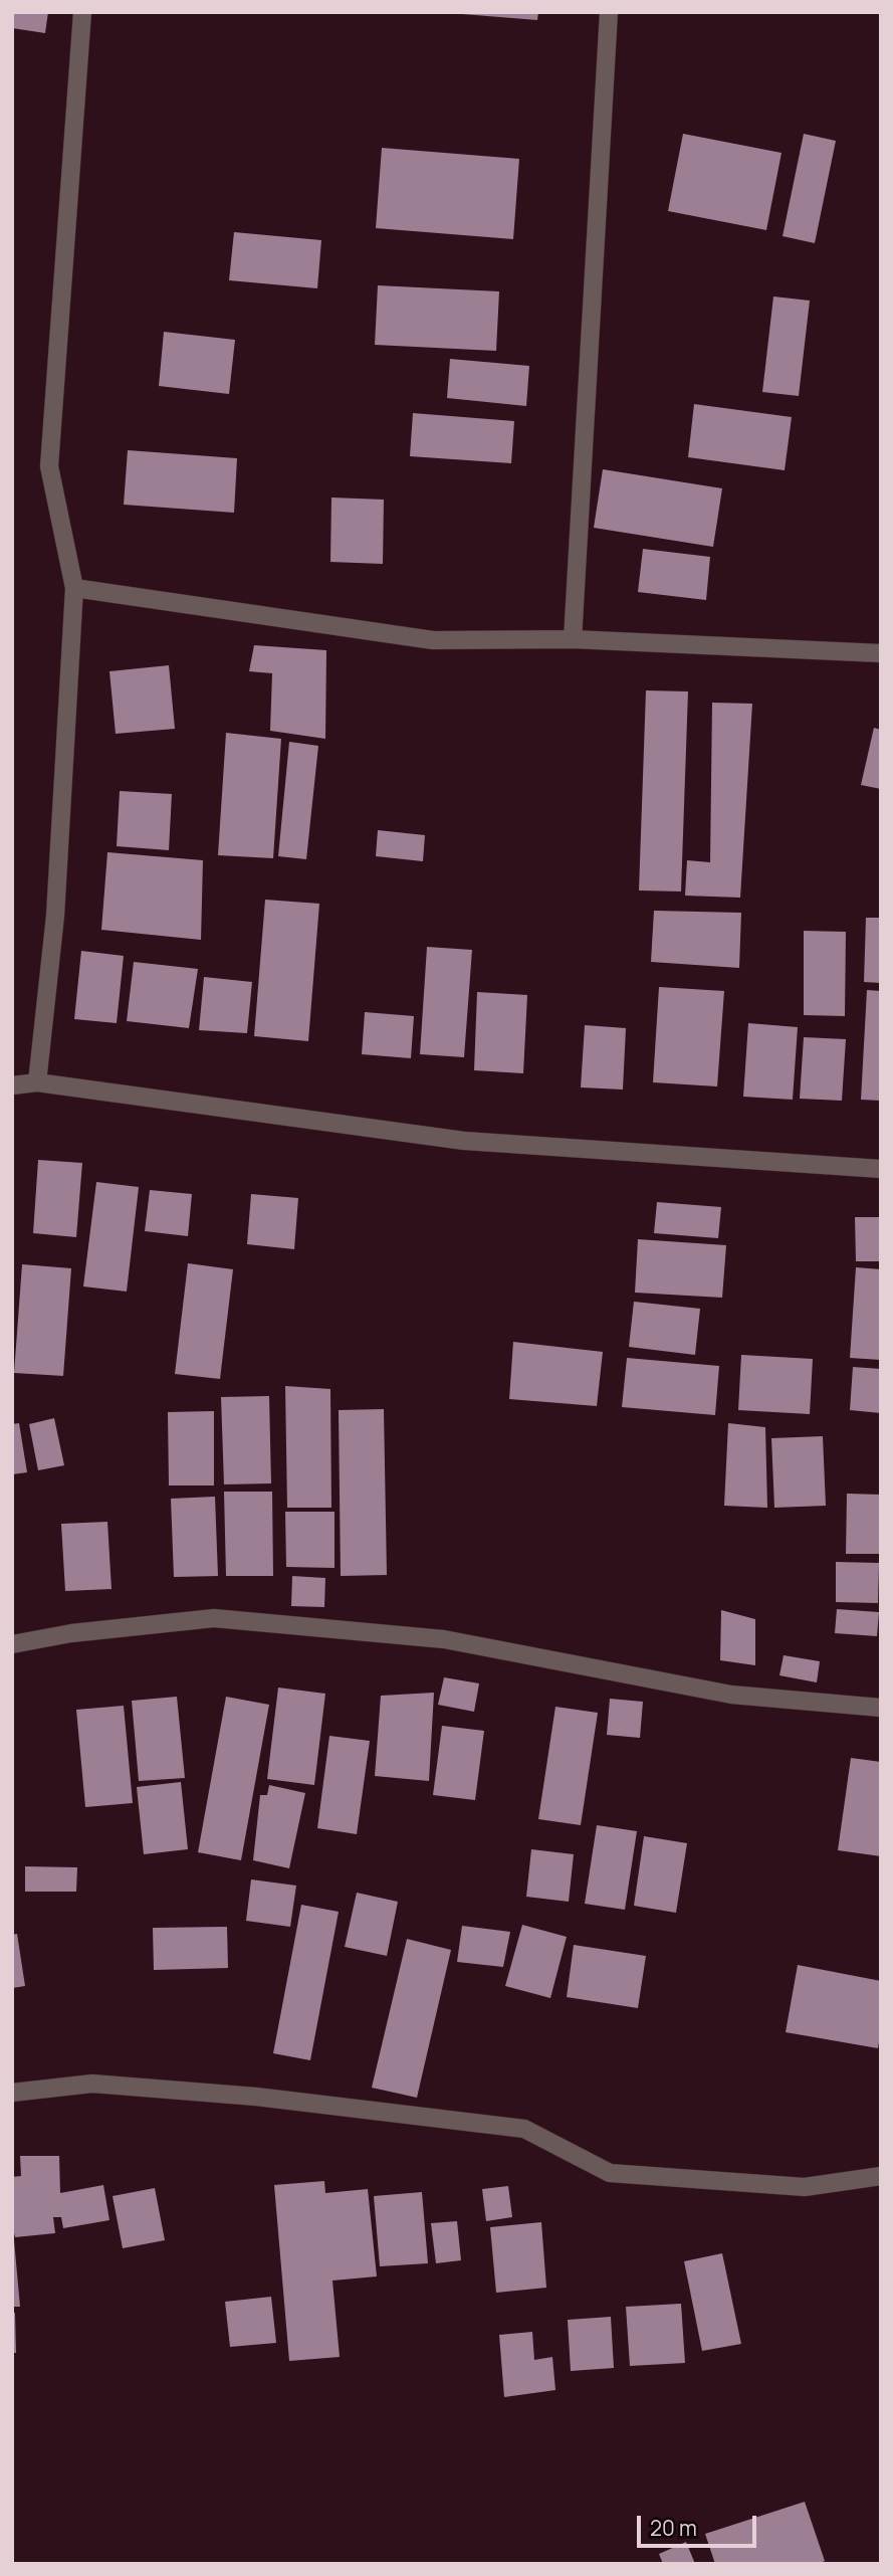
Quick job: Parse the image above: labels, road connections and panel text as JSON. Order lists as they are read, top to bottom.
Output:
{
  "scale_bar": "20 m"
}
